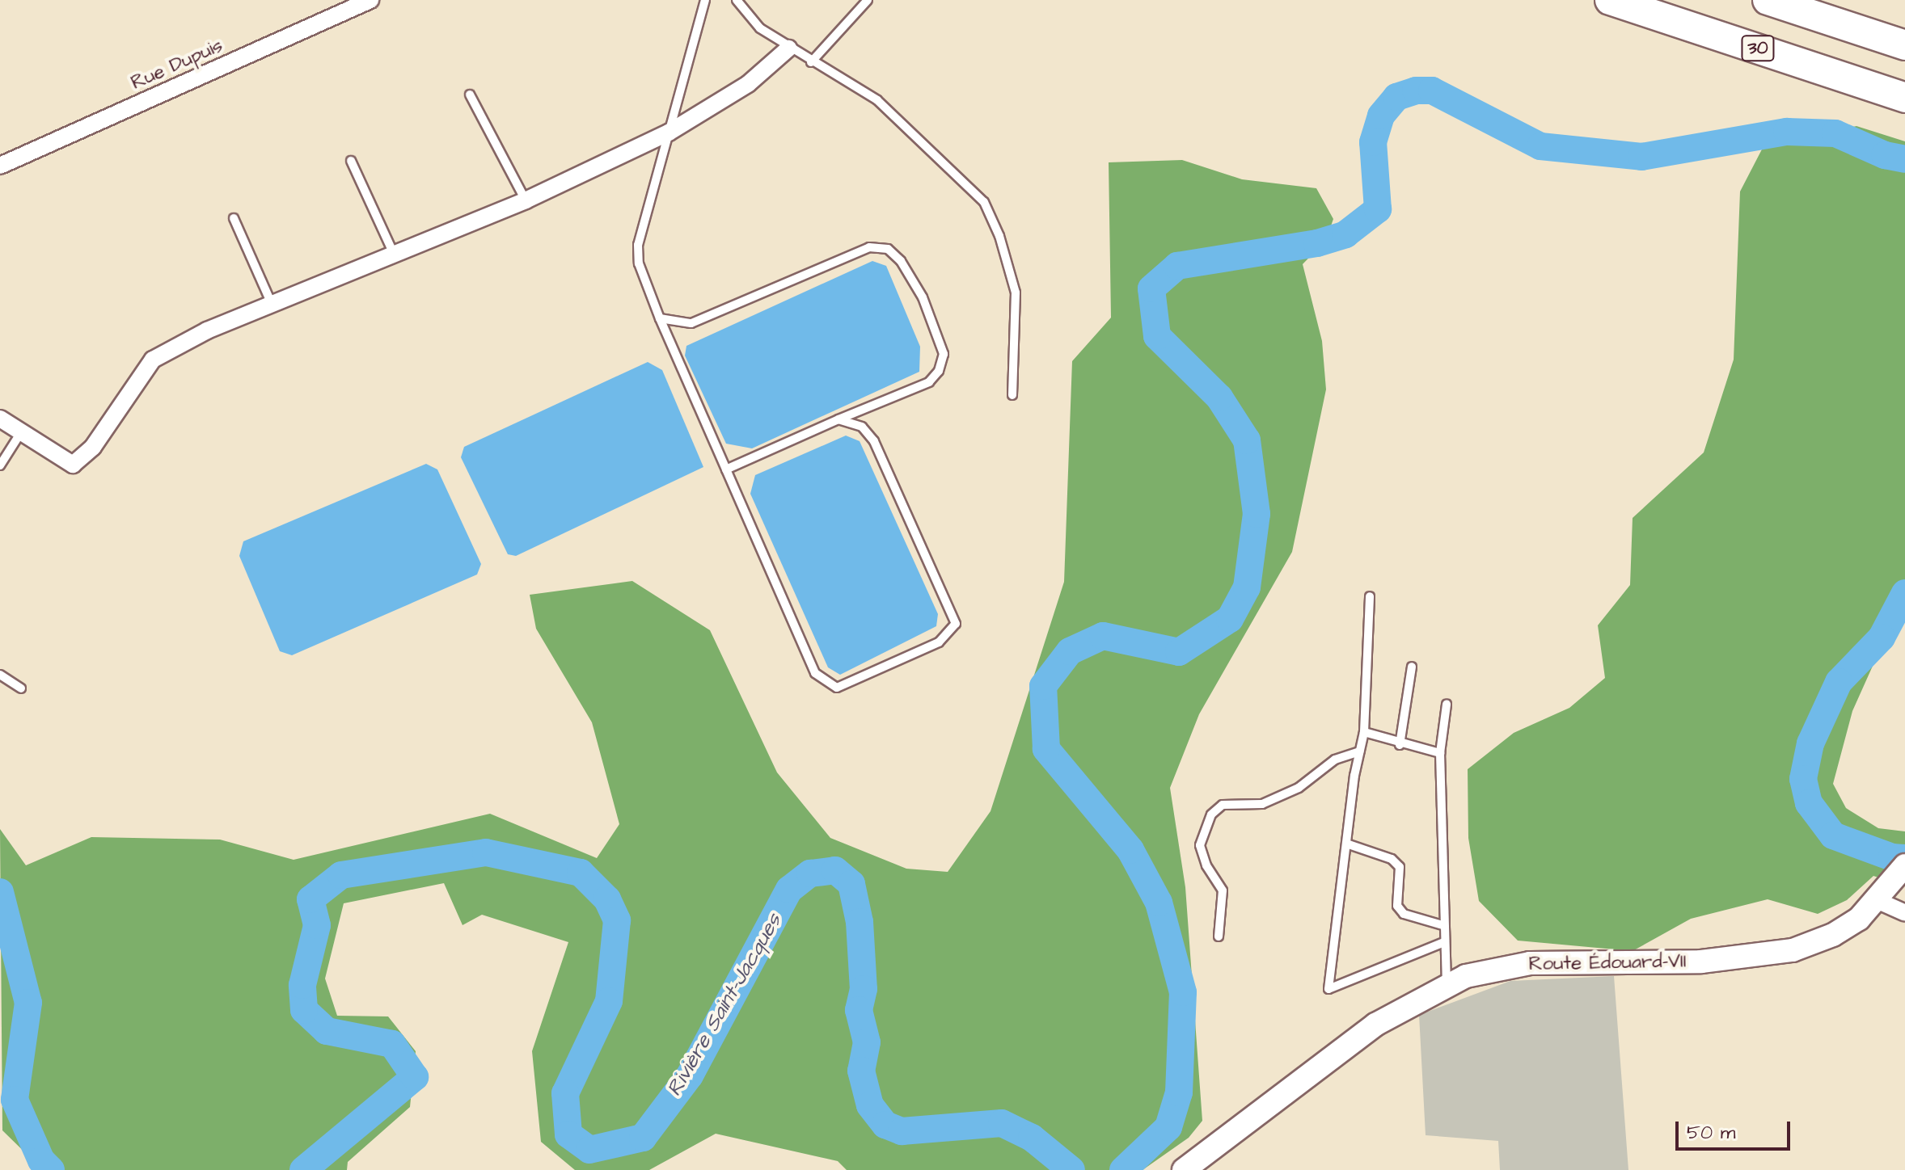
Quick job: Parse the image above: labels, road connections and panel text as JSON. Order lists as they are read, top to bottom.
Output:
{
  "streets": {
    "highway": ["30"],
    "main road": ["Route Édouard-VII"],
    "street": ["Rue Dupuis"]
  },
  "water": ["Rivière Saint-Jacques"],
  "scale_bar": "50 m"
}
